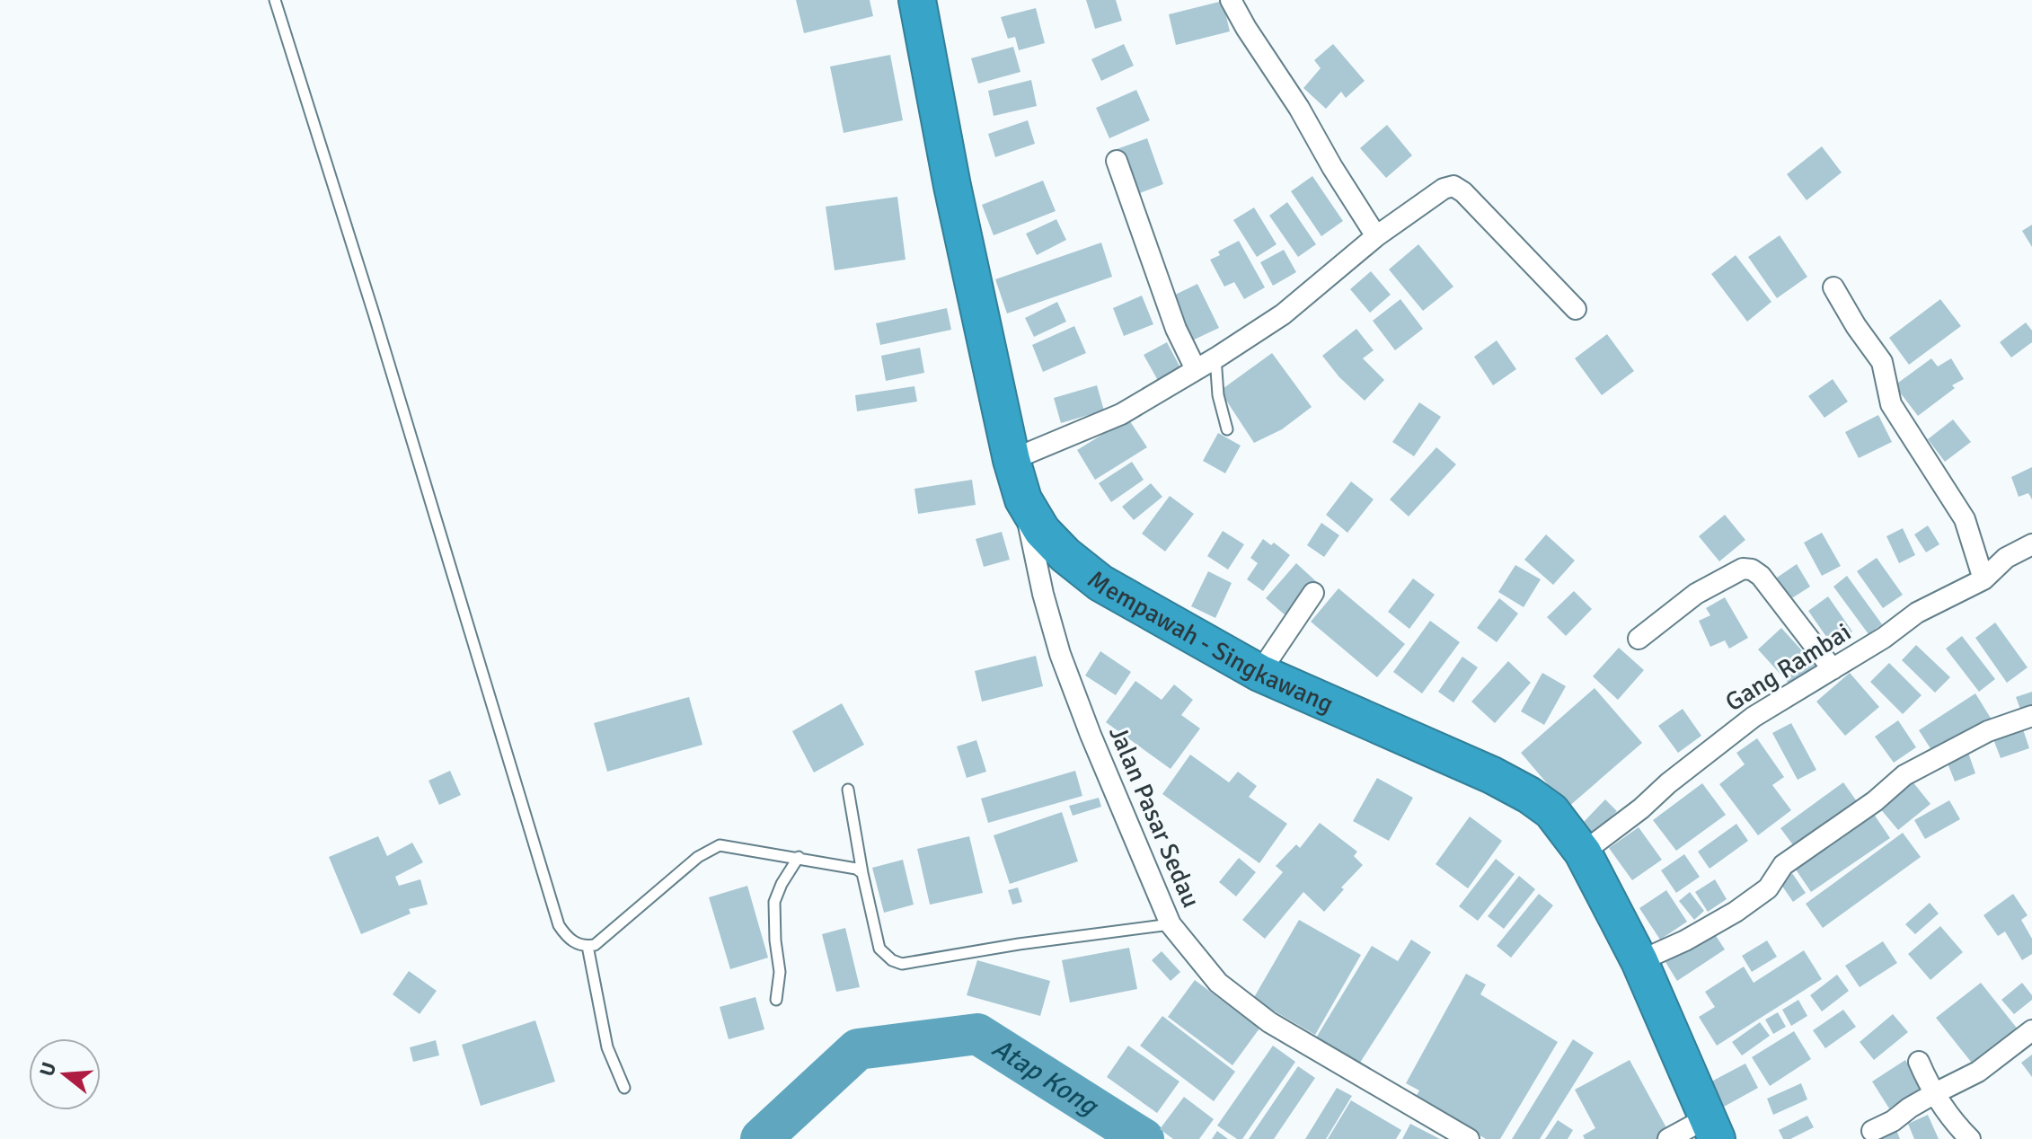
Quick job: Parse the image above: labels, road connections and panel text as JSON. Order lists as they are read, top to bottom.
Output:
{
  "streets": {
    "highway": ["Mempawah - Singkawang"],
    "street": ["Gang Rambai", "Jalan Pasar Sedau"]
  },
  "crossings": [
    ["Mempawah - Singkawang", "Gang Rambai"],
    ["Mempawah - Singkawang", "Jalan Pasar Sedau"]
  ],
  "water": ["Atap Kong"],
  "north": "left"
}
